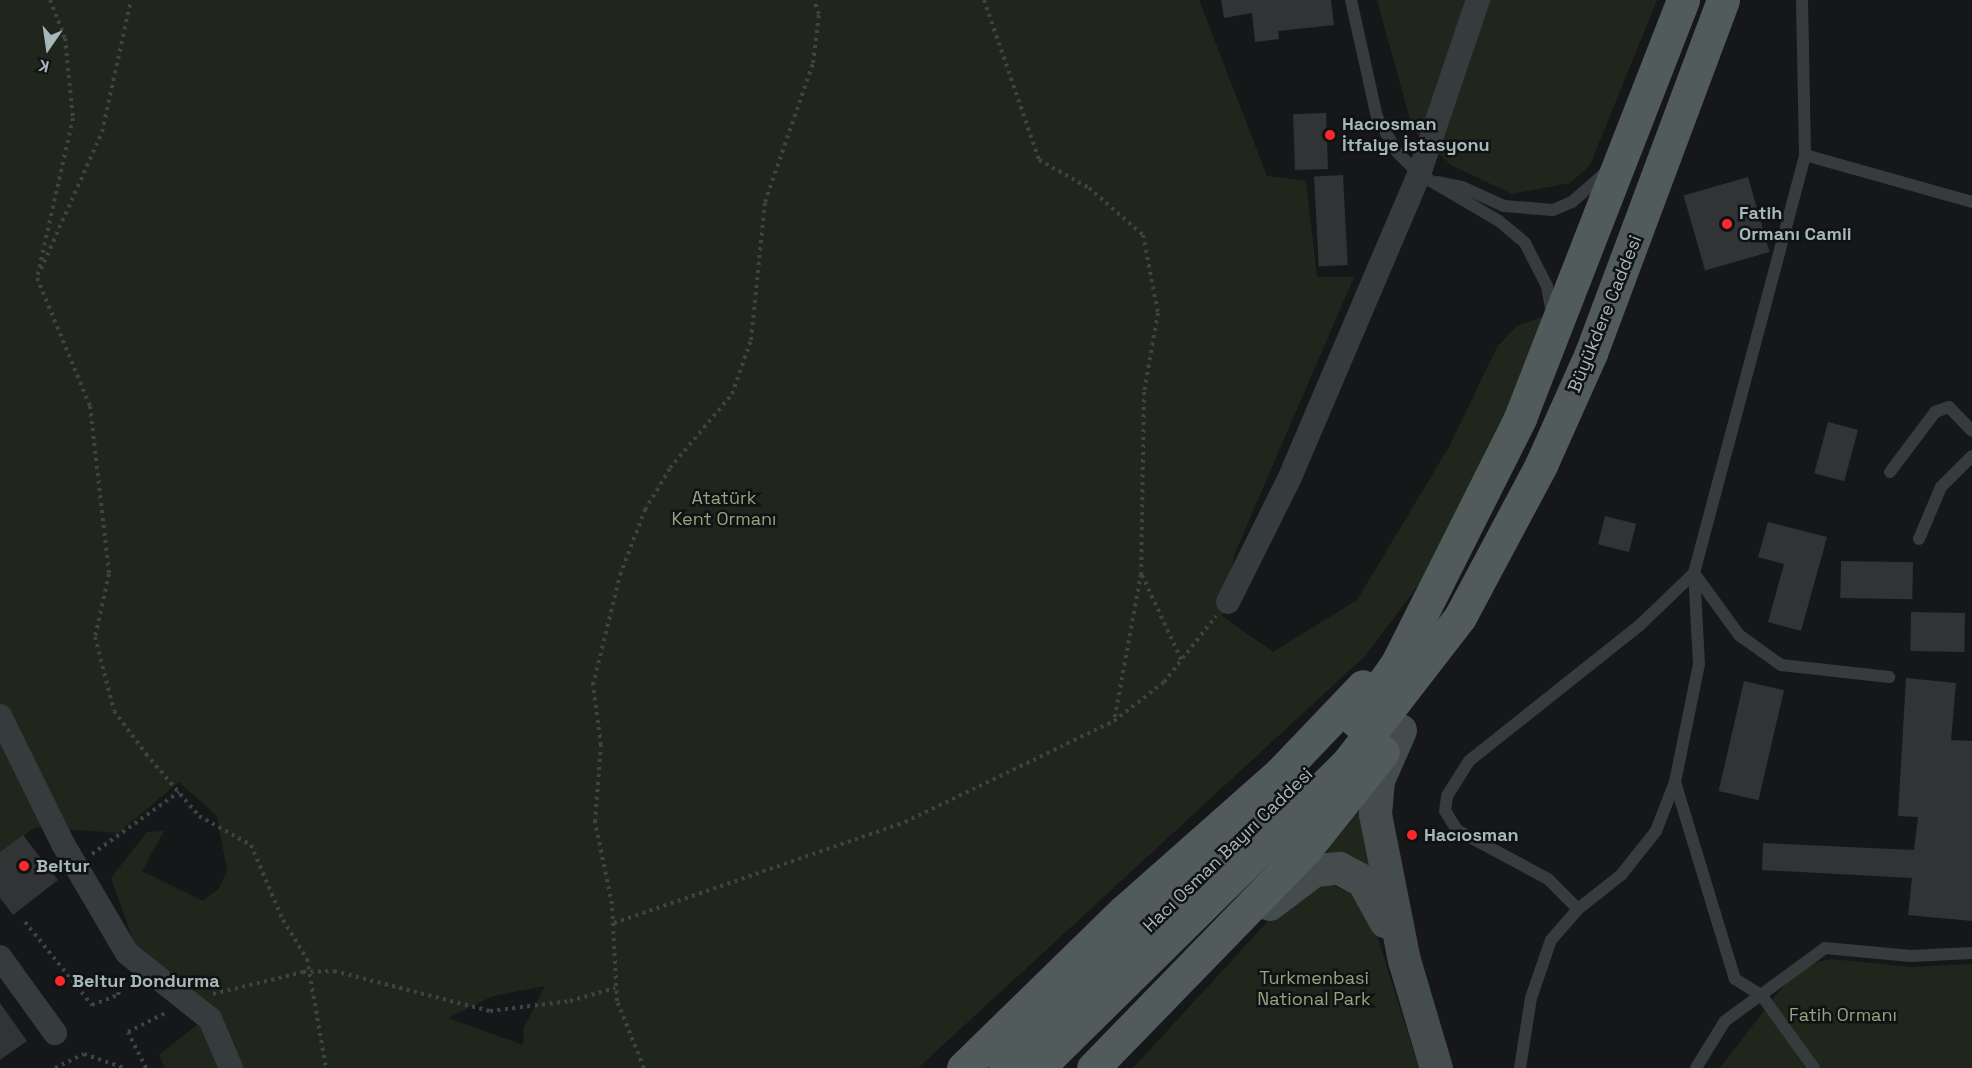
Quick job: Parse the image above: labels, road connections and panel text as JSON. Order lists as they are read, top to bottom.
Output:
{
  "streets": {
    "main road": ["Büyükdere Caddesi", "Hacı Osman Bayırı Caddesi"]
  },
  "crossings": [
    ["Büyükdere Caddesi", "Hacı Osman Bayırı Caddesi"]
  ],
  "parks": ["Atatürk Kent Ormanı", "Turkmenbasi National Park", "Fatih Ormanı"],
  "places": [
    "Hacıosman İtfaiye İstasyonu",
    "Fatih Ormanı Camii",
    "Hacıosman",
    "Beltur",
    "Beltur Dondurma"
  ],
  "north": "bottom"
}
